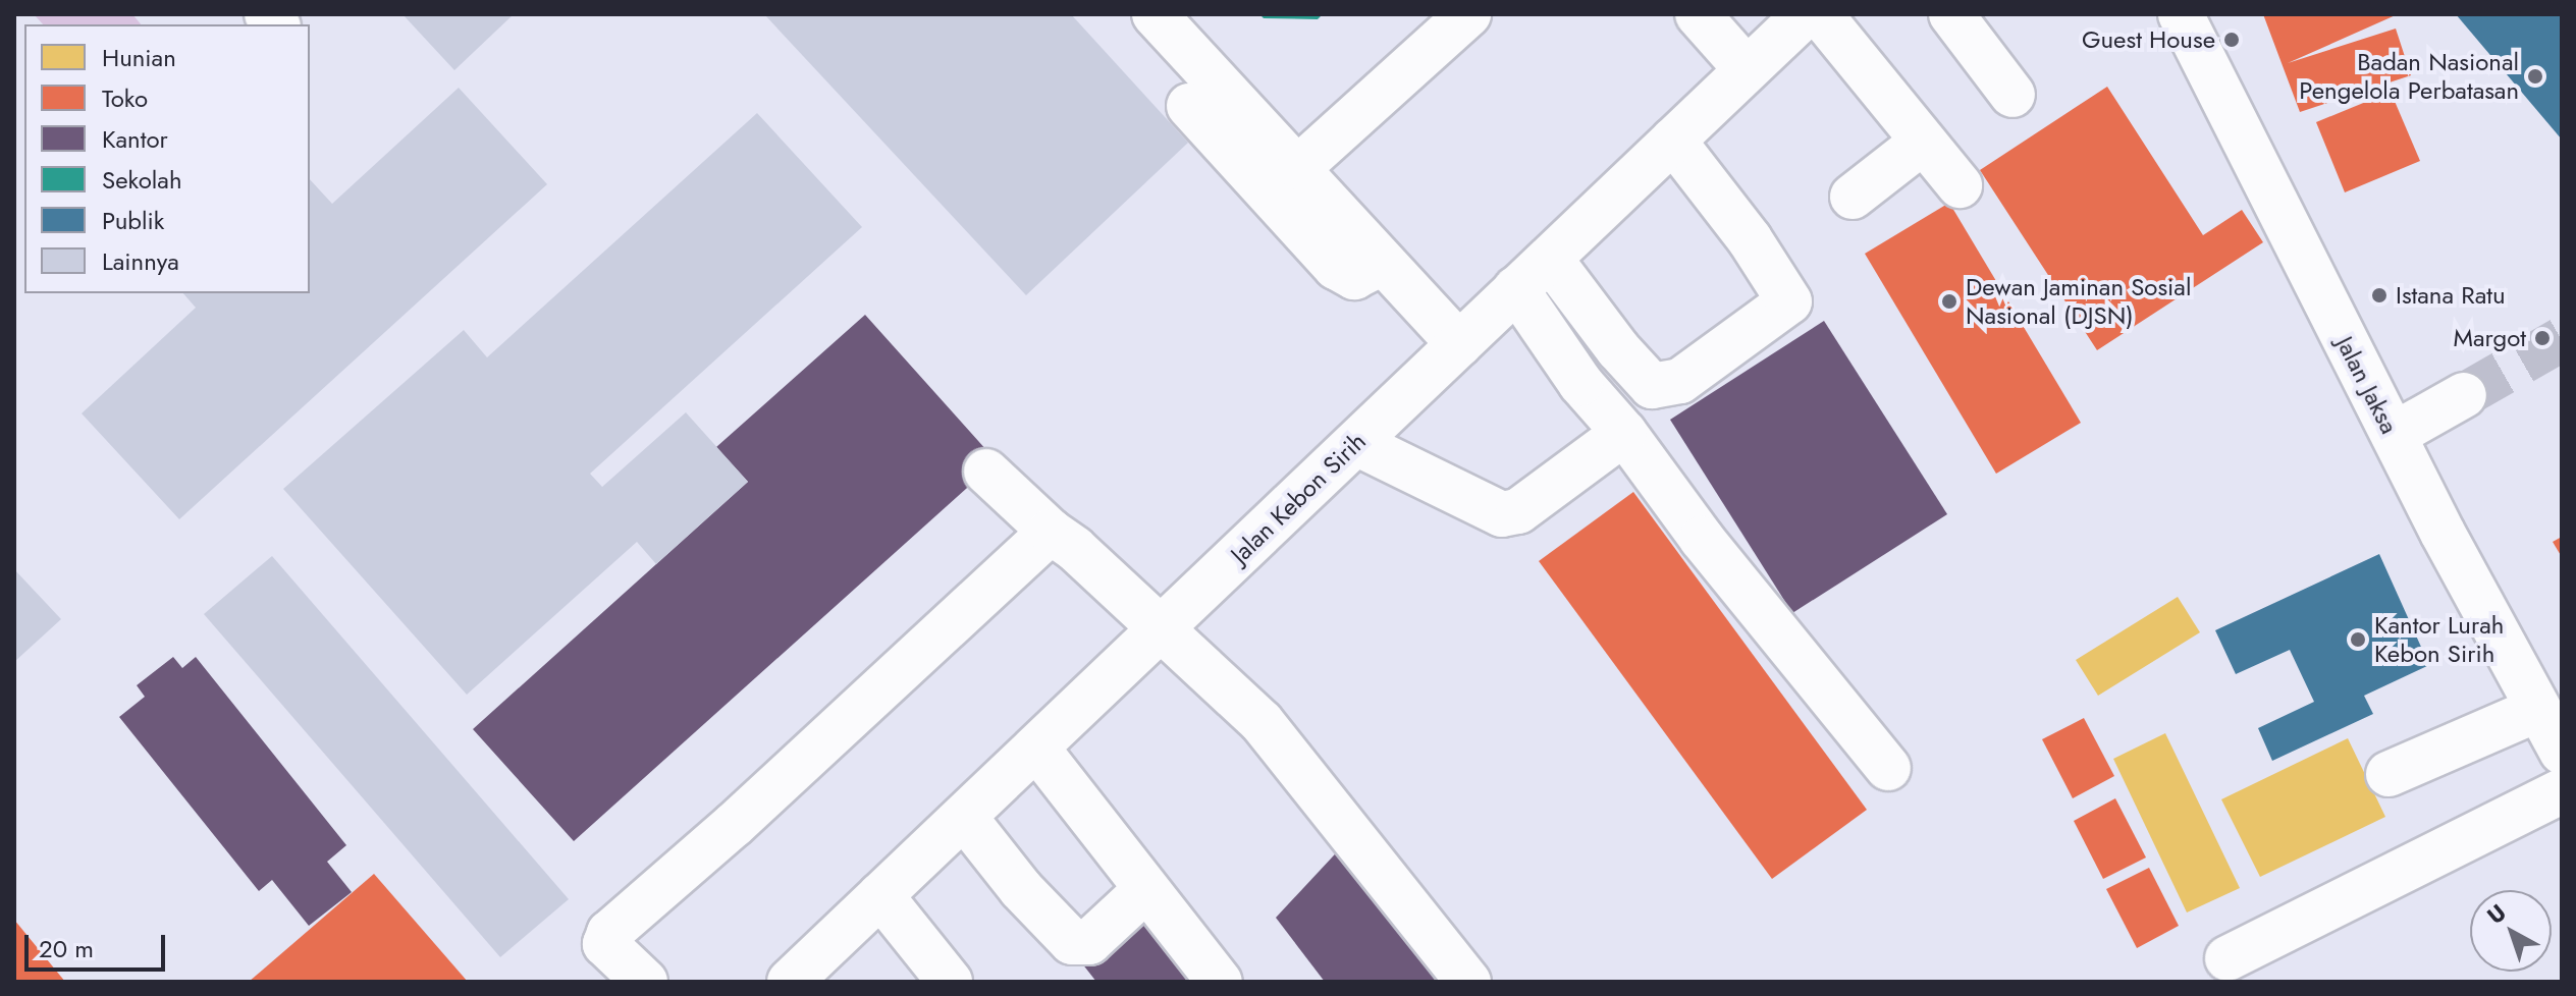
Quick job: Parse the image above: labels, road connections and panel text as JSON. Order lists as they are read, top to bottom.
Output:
{
  "streets": {
    "main road": ["Jalan Jaksa", "Jalan Kebon Sirih"]
  },
  "places": [
    "Guest House",
    "Badan Nasional Pengelola Perbatasan",
    "Istana Ratu",
    "Dewan Jaminan Sosial Nasional (DJSN)",
    "Margot",
    "Kantor Lurah Kebon Sirih"
  ],
  "legend": [
    "Hunian",
    "Toko",
    "Kantor",
    "Sekolah",
    "Publik",
    "Lainnya"
  ],
  "scale_bar": "20 m",
  "north": "top left"
}
